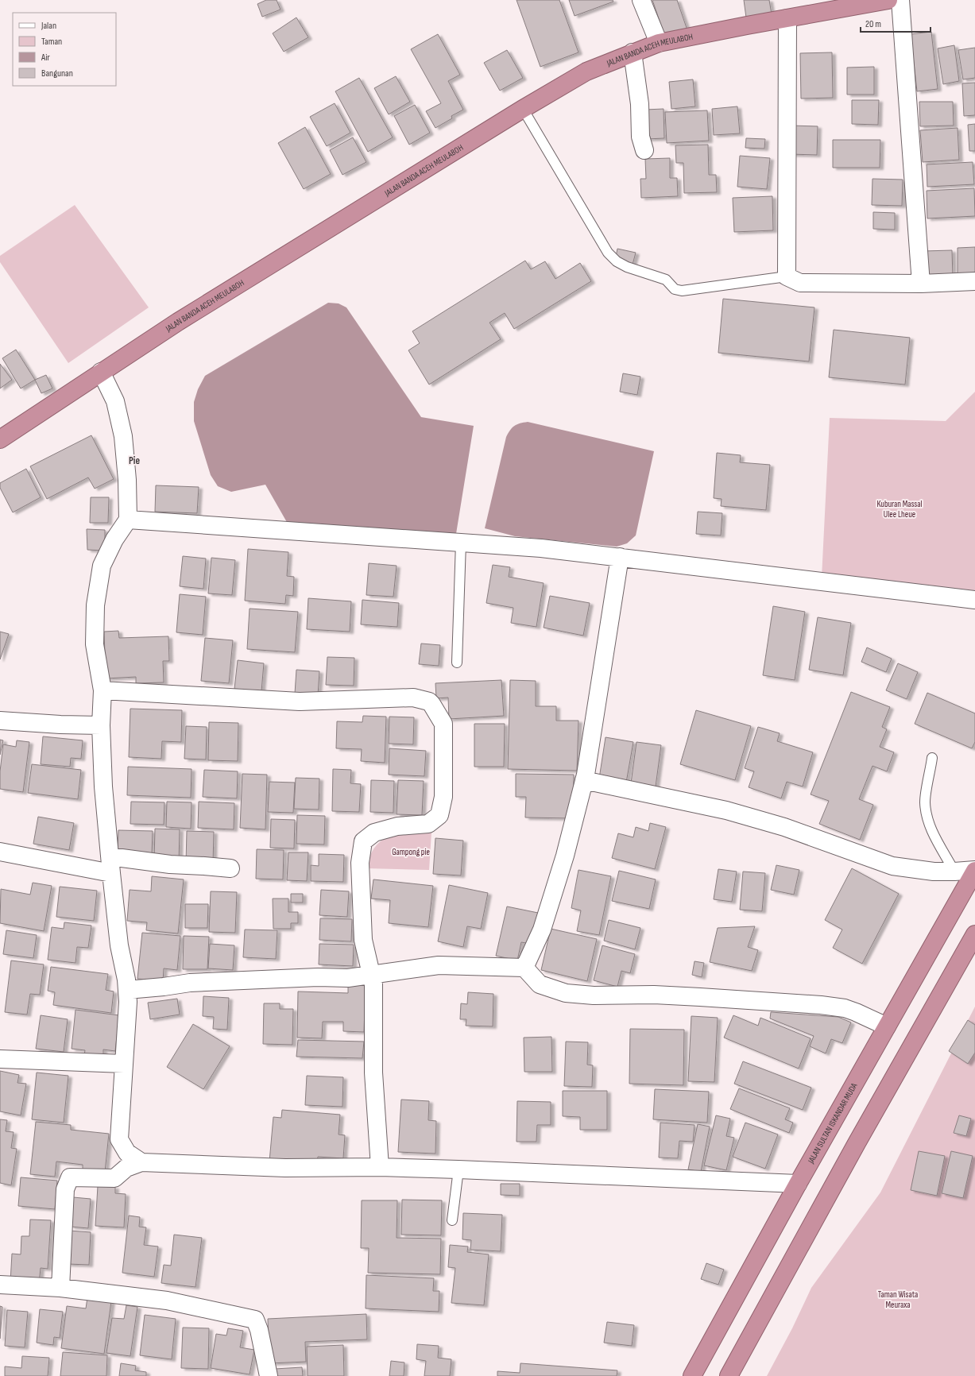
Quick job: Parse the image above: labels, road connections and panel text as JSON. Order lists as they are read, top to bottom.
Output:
{
  "streets": {
    "highway": ["JALAN BANDA ACEH MEULABOH", "JALAN SULTAN ISKANDAR MUDA"]
  },
  "districts": ["Pie"],
  "parks": ["Kuburan Massal Ulee Lheue", "Gampong pie", "Taman Wisata Meuraxa"],
  "legend": [
    "Jalan",
    "Taman",
    "Air",
    "Bangunan"
  ],
  "scale_bar": "20 m"
}
